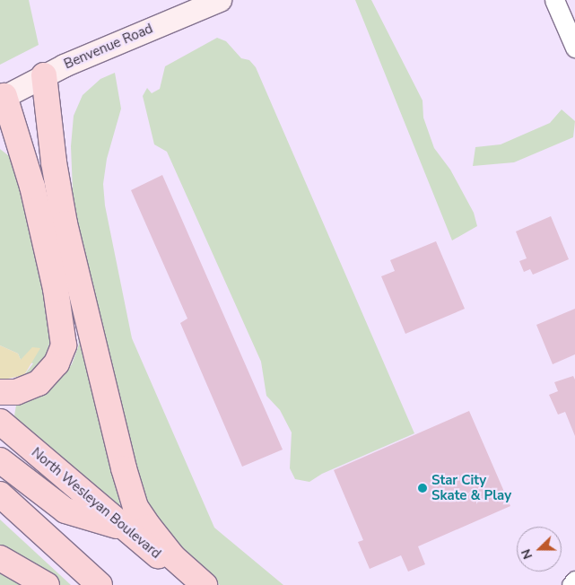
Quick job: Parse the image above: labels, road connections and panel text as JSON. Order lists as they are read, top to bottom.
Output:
{
  "streets": {
    "highway": ["North Wesleyan Boulevard"],
    "main road": ["Benvenue Road"]
  },
  "places": ["Star City Skate & Play"],
  "north": "left"
}
